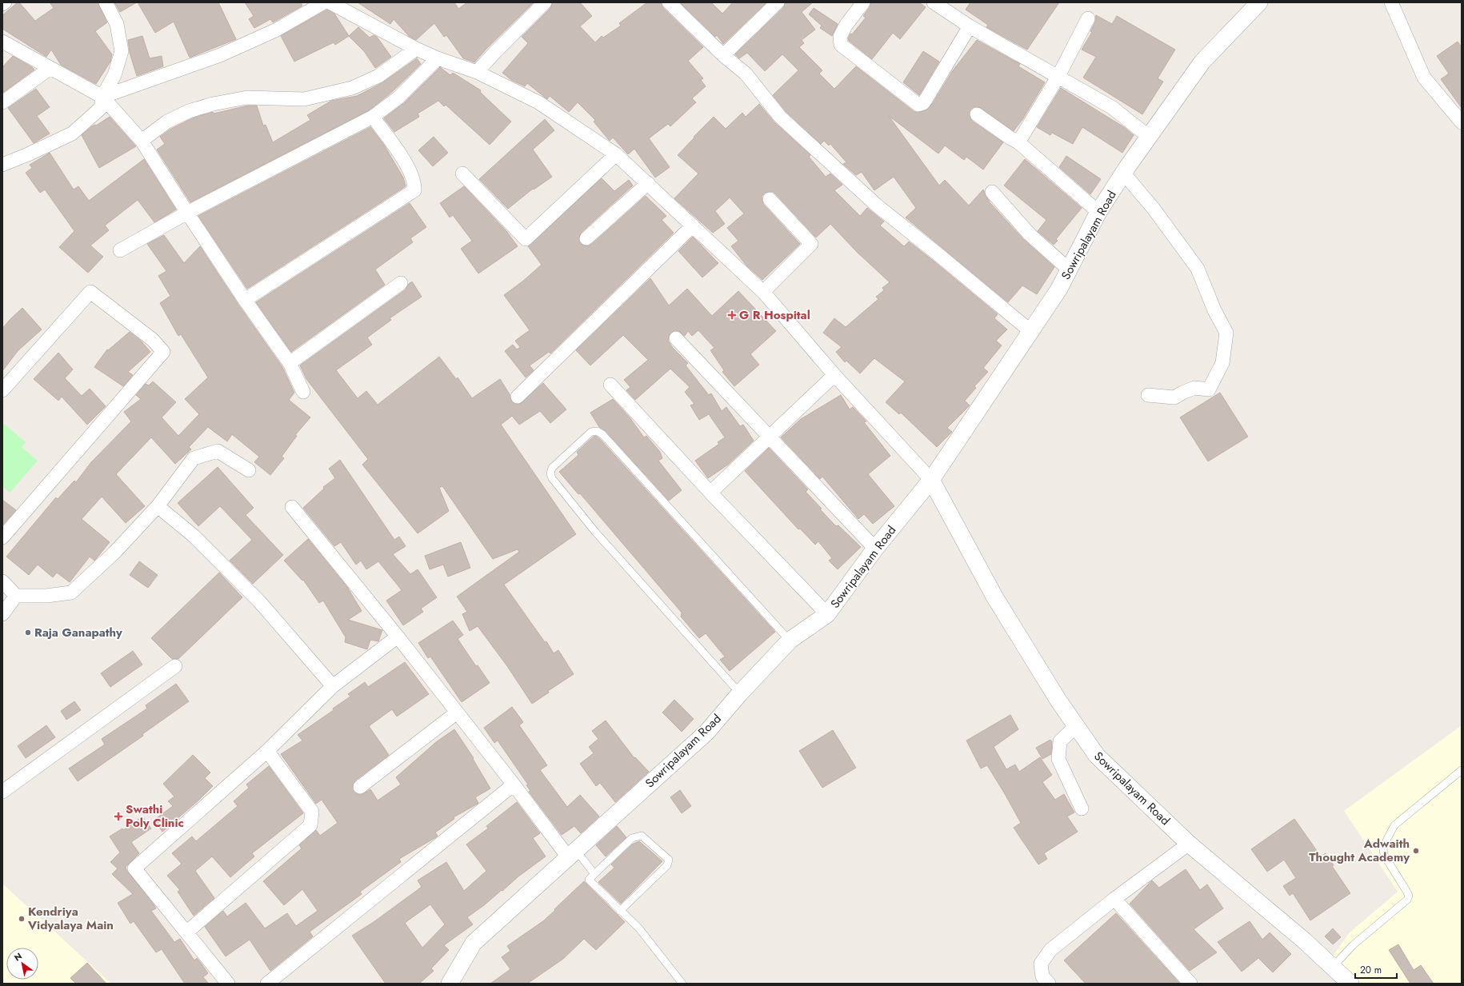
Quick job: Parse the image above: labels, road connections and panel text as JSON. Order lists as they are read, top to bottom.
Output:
{
  "streets": {
    "street": ["Sowripalayam Road"]
  },
  "places": {
    "health": ["G R Hospital", "Swathi Poly Clinic"],
    "other": ["Raja Ganapathy", "Adwaith Thought Academy", "Kendriya Vidyalaya Main"]
  },
  "scale_bar": "20 m",
  "north": "top left"
}
